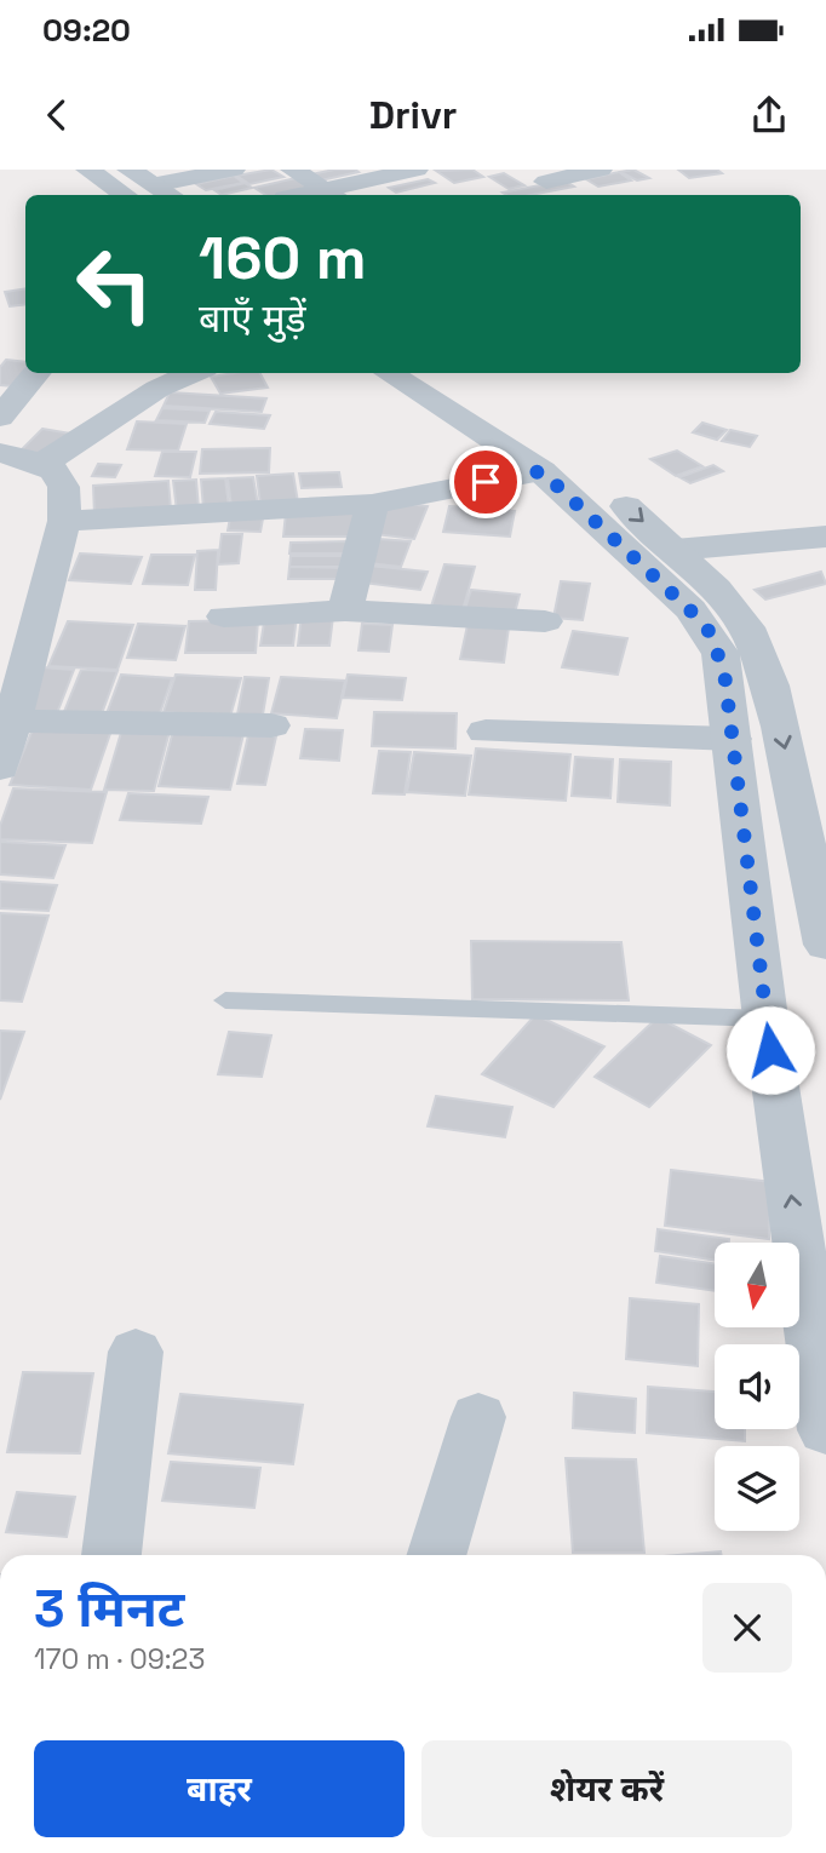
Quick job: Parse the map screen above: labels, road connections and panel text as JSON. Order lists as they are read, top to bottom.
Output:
{
  "north": "bottom",
  "page": {
    "status": "09:20",
    "header": "Drivr",
    "turn": ["160 m", "बाएँ मुड़ें"],
    "heading": ["3 मिनट", "170 m · 09:23"],
    "buttons": ["बाहर", "शेयर करें"]
  }
}
